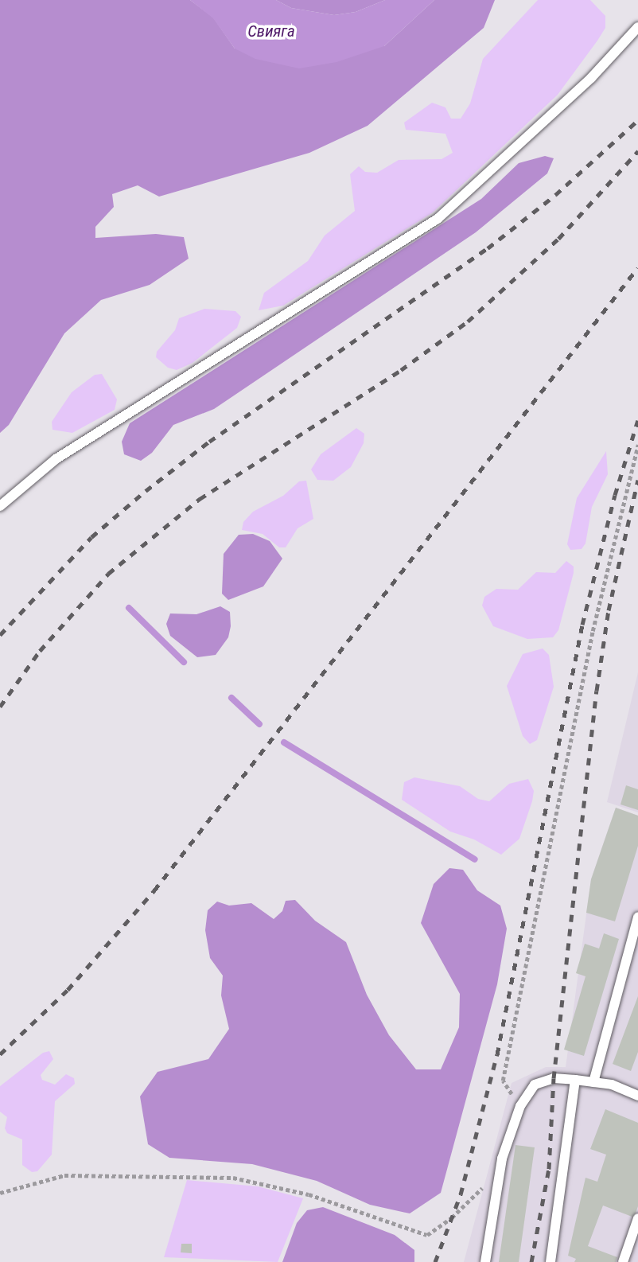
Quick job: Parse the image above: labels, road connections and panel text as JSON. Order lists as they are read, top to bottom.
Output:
{
  "water": ["Свияга"]
}
